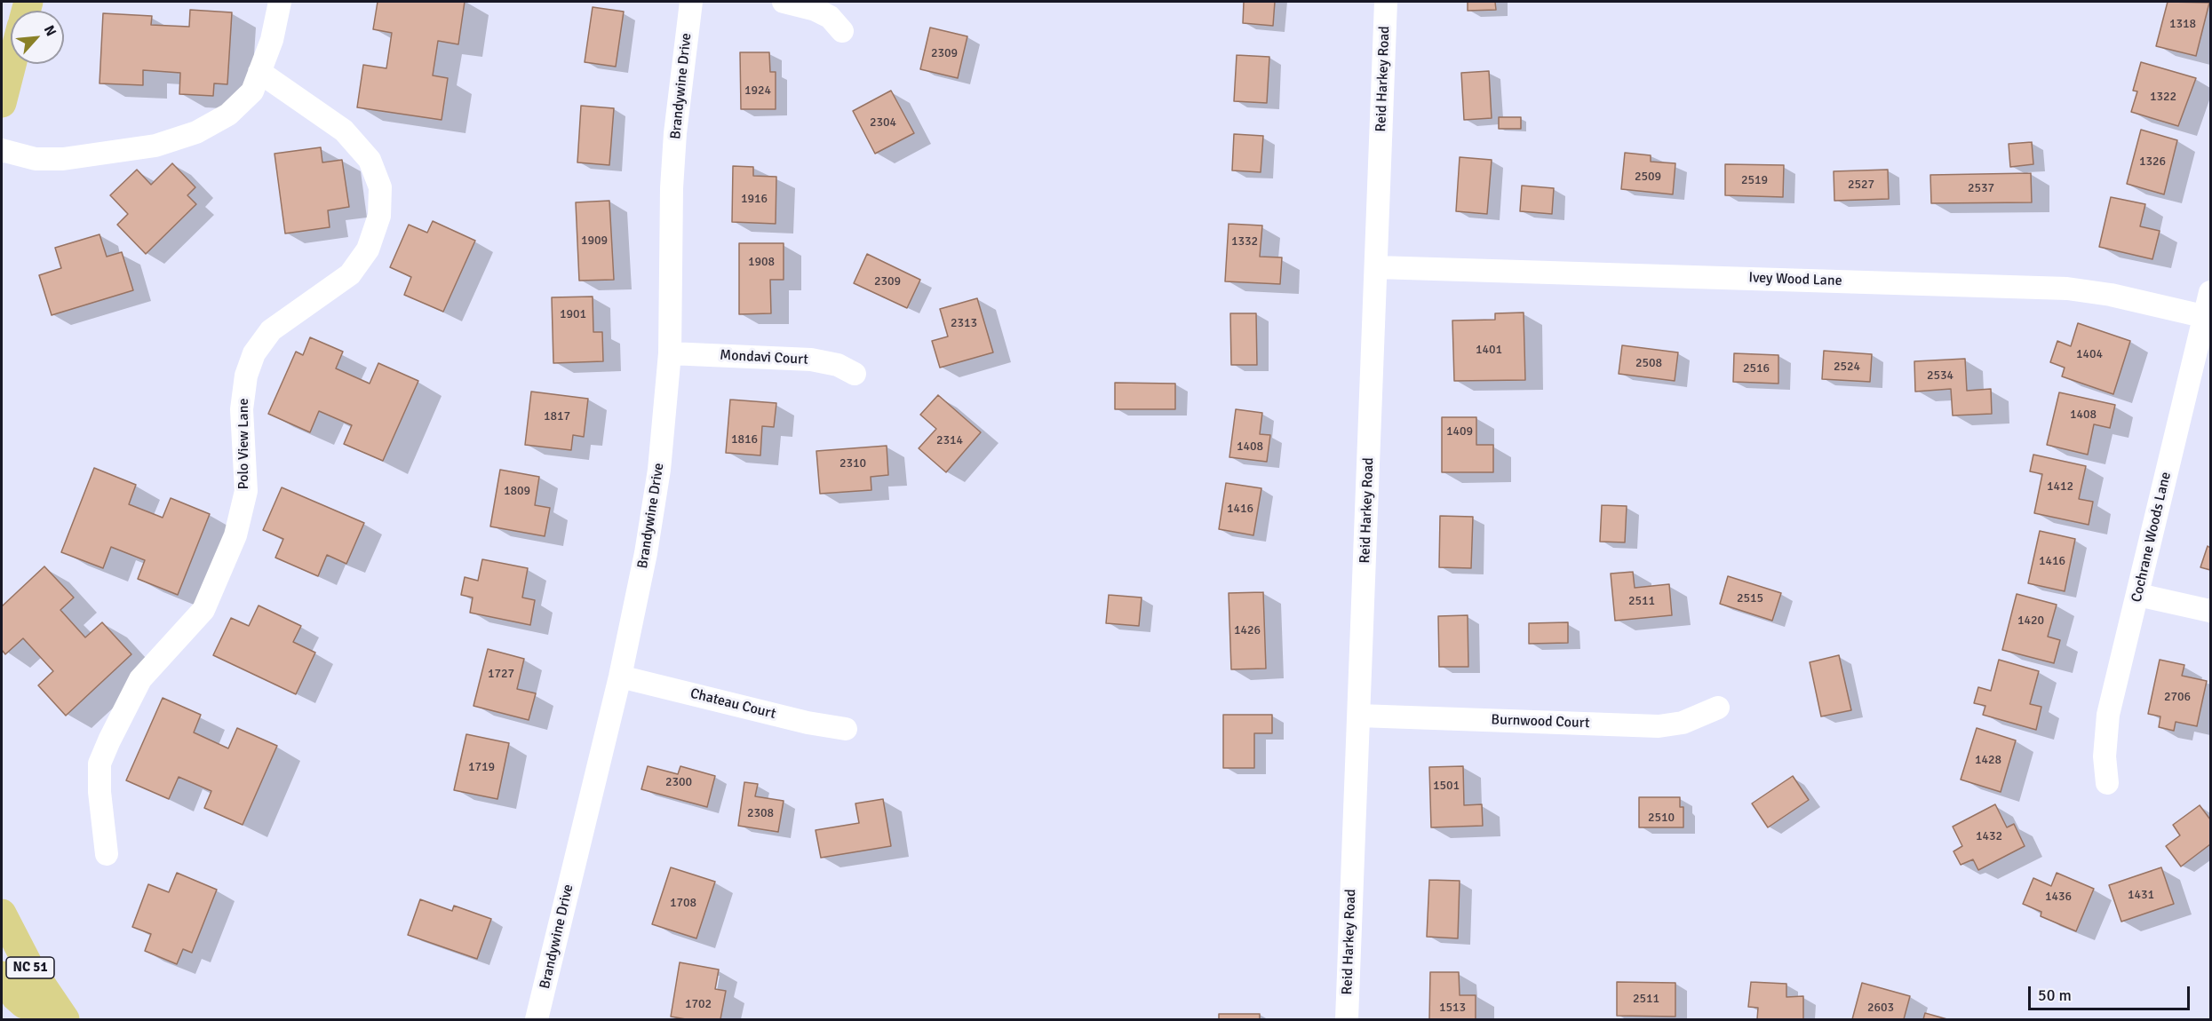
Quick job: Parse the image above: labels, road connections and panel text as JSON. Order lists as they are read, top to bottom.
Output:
{
  "streets": {
    "main road": ["NC 51"],
    "street": [
      "Reid Harkey Road",
      "Brandywine Drive",
      "Ivey Wood Lane",
      "Mondavi Court",
      "Polo View Lane",
      "Cochrane Woods Lane",
      "Chateau Court",
      "Burnwood Court"
    ]
  },
  "crossings": [
    ["Reid Harkey Road", "Ivey Wood Lane"],
    ["Reid Harkey Road", "Burnwood Court"],
    ["Brandywine Drive", "Mondavi Court"],
    ["Brandywine Drive", "Chateau Court"],
    ["Ivey Wood Lane", "Cochrane Woods Lane"]
  ],
  "house_numbers": [
    "1318",
    "2309",
    "1924",
    "1322",
    "2304",
    "1326",
    "2509",
    "2519",
    "2527",
    "2537",
    "1916",
    "1909",
    "1332",
    "1908",
    "2309",
    "1901",
    "2313",
    "1401",
    "1404",
    "2508",
    "2524",
    "2516",
    "2534",
    "1408",
    "1817",
    "1409",
    "1816",
    "2314",
    "1408",
    "2310",
    "1412",
    "1809",
    "1416",
    "1416",
    "2515",
    "2511",
    "1420",
    "1426",
    "1727",
    "2706",
    "1428",
    "1719",
    "2300",
    "1501",
    "2308",
    "2510",
    "1432",
    "1431",
    "1436",
    "1708",
    "2511",
    "1702",
    "1513",
    "2603"
  ],
  "scale_bar": "50 m",
  "north": "top right"
}
